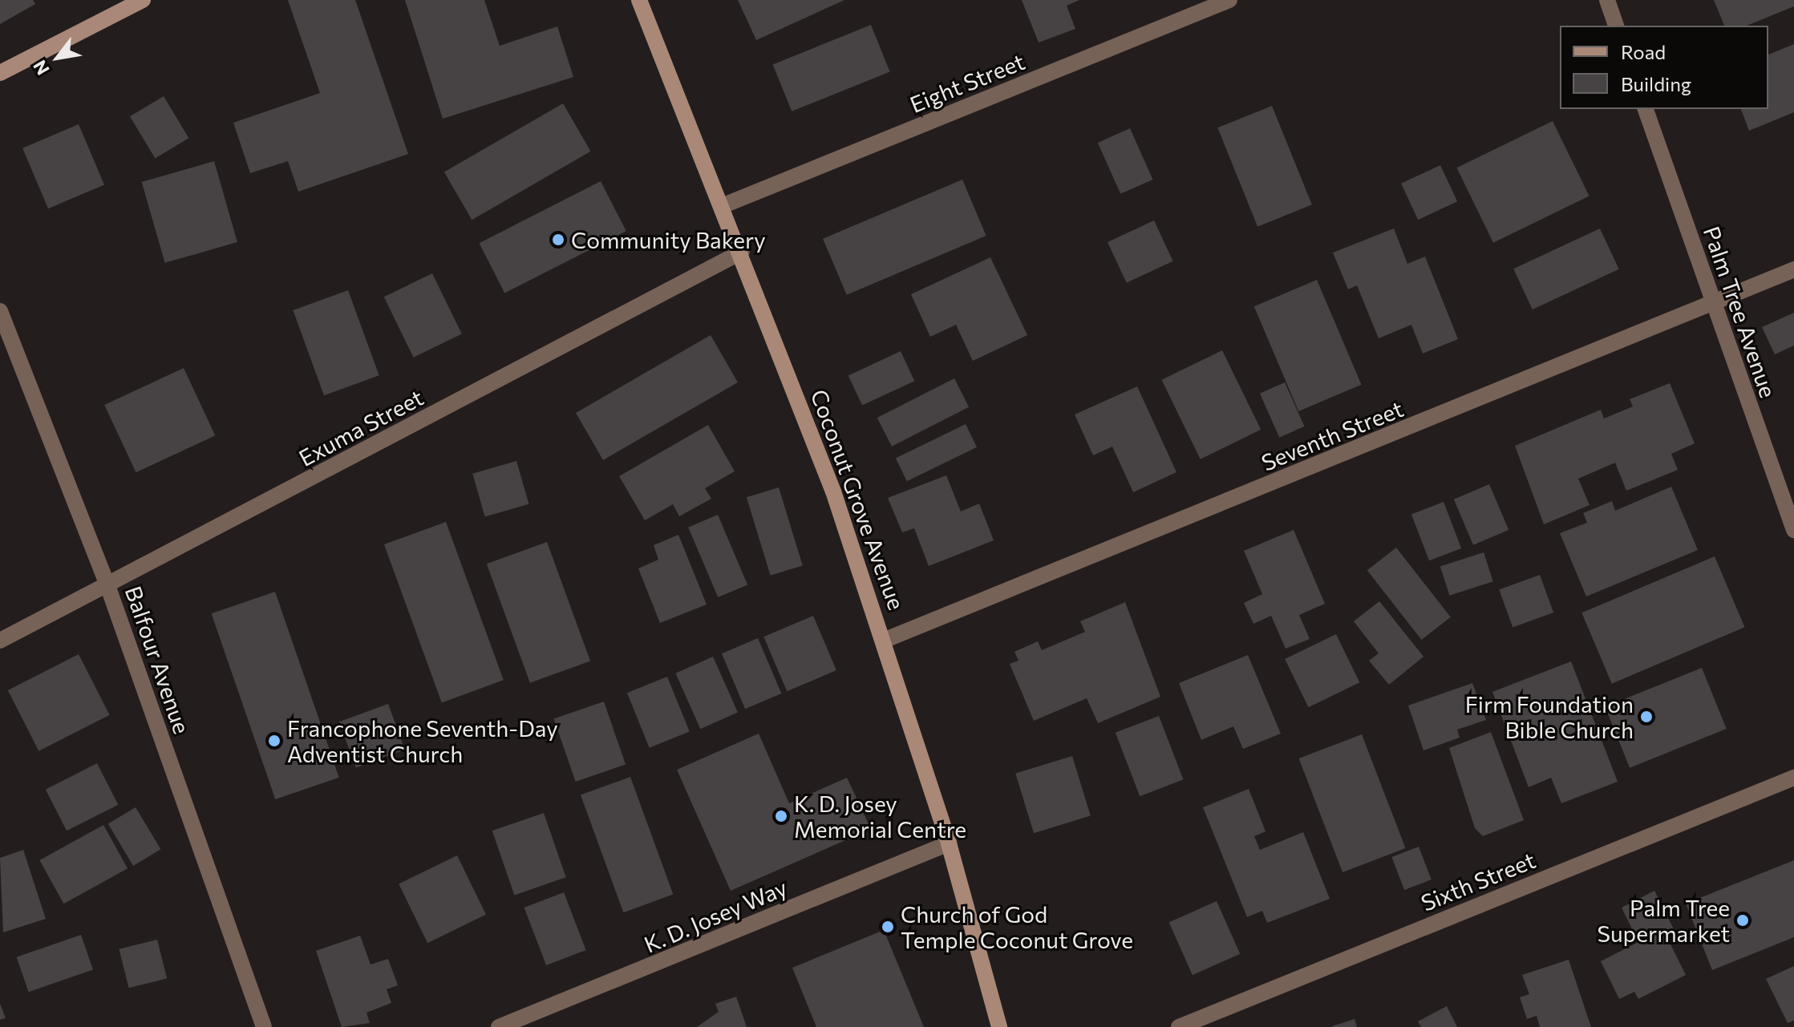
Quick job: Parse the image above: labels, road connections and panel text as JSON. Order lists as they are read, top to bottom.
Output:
{
  "streets": {
    "street": [
      "Eight Street",
      "Palm Tree Avenue",
      "Exuma Street",
      "Seventh Street",
      "Coconut Grove Avenue",
      "Balfour Avenue",
      "Sixth Street",
      "K. D. Josey Way"
    ]
  },
  "crossings": [
    ["Eight Street", "Coconut Grove Avenue"],
    ["Palm Tree Avenue", "Seventh Street"],
    ["Exuma Street", "Coconut Grove Avenue"],
    ["Exuma Street", "Balfour Avenue"],
    ["Seventh Street", "Coconut Grove Avenue"],
    ["Coconut Grove Avenue", "K. D. Josey Way"]
  ],
  "places": [
    "Community Bakery",
    "Firm Foundation Bible Church",
    "Francophone Seventh-Day Adventist Church",
    "K. D. Josey Memorial Centre",
    "Palm Tree Supermarket",
    "Church of God Temple Coconut Grove"
  ],
  "legend": ["Road", "Building"],
  "north": "bottom left"
}
